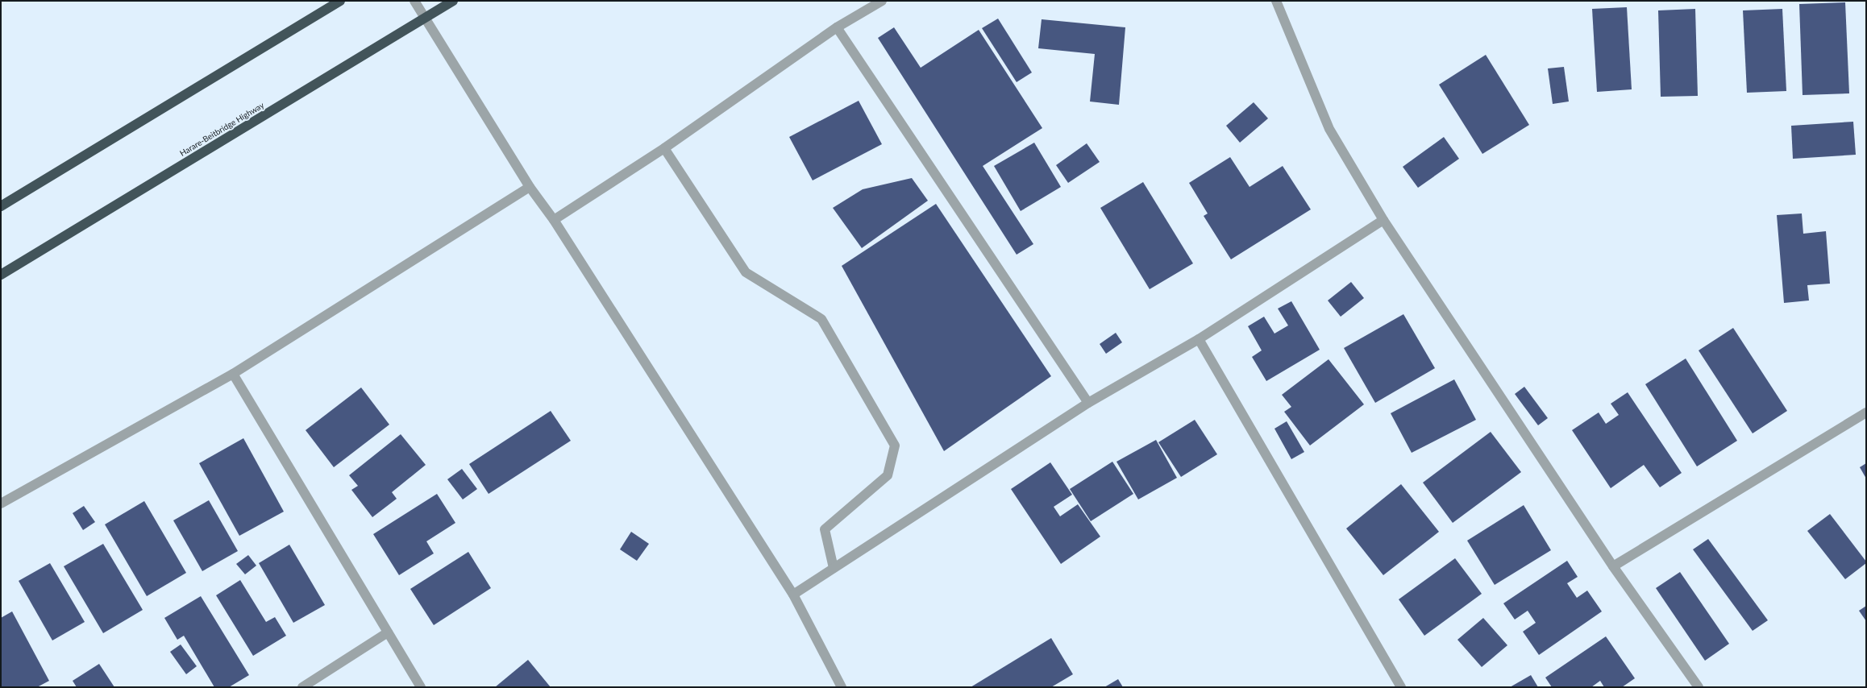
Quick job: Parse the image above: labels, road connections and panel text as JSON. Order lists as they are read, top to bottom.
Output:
{
  "streets": {
    "highway": ["Harare-Beitbridge Highway"]
  }
}
